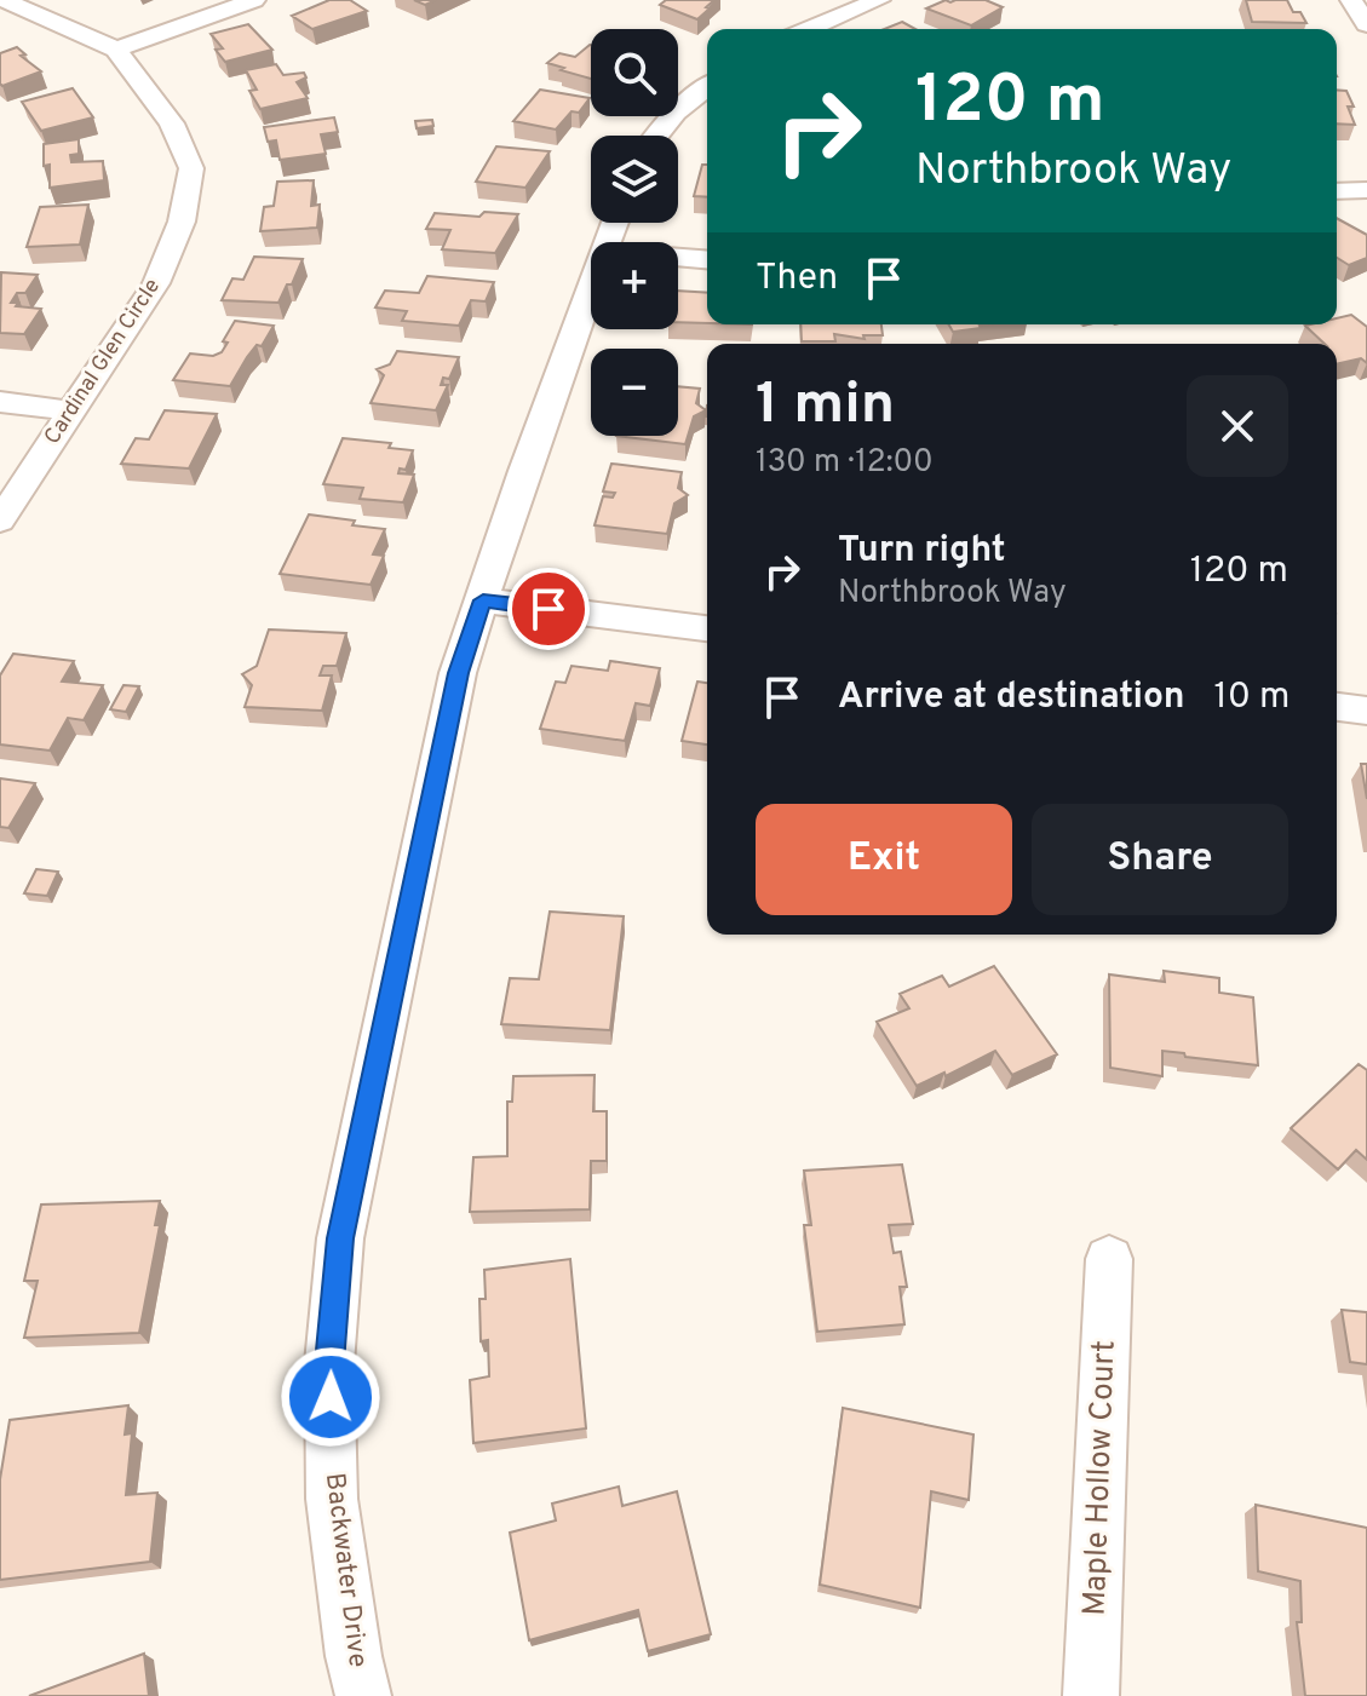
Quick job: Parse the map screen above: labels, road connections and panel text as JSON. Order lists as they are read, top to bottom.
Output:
{
  "streets": {
    "street": ["Cardinal Glen Circle", "Maple Hollow Court", "Backwater Drive"]
  },
  "page": {
    "map_buttons": ["+", "−"],
    "turn": ["120 m", "Northbrook Way"],
    "then": "Then",
    "heading": ["1 min", "130 m · 12:00"],
    "list": [
      {
        "name": "Turn right",
        "note": "Northbrook Way",
        "value": "120 m"
      },
      {
        "name": "Arrive at destination",
        "value": "10 m"
      }
    ],
    "buttons": ["Exit", "Share"]
  }
}
